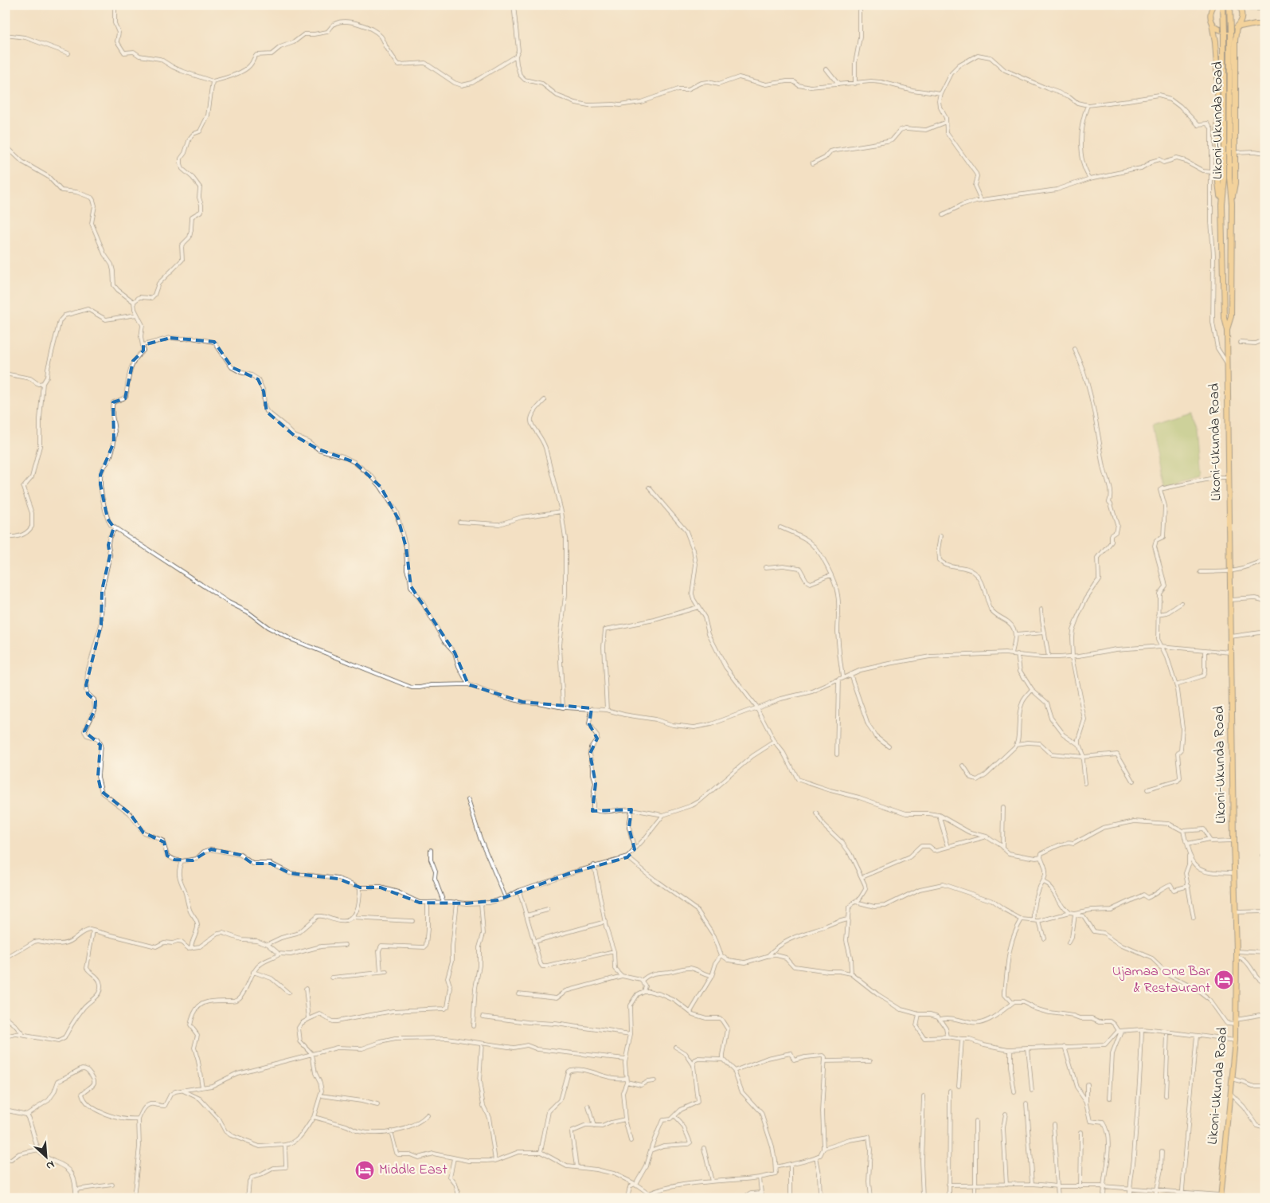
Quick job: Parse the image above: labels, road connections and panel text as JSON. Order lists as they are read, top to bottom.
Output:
{
  "streets": {
    "highway": ["Likoni-Ukunda Road"]
  },
  "places": {
    "hotel": ["Ujamaa One Bar & Restaurant", "Middle East"]
  },
  "north": "bottom right"
}
